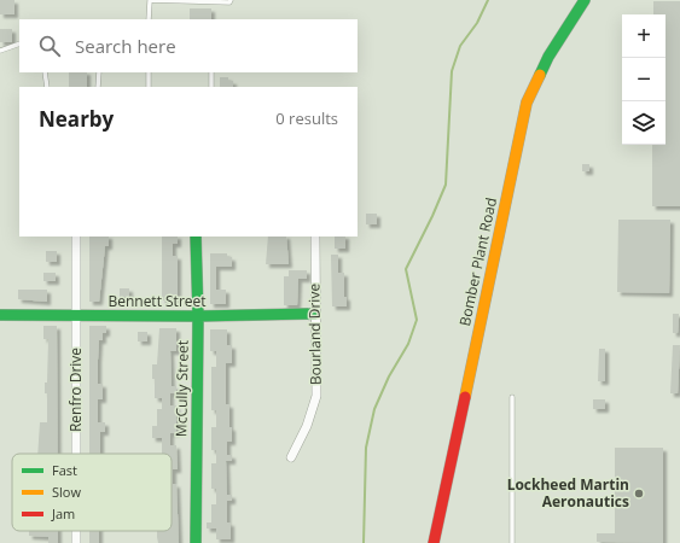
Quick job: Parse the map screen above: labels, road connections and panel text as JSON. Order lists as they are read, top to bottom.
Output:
{
  "streets": {
    "street": [
      "Bomber Plant Road",
      "Bennett Street",
      "Bourland Drive",
      "McCully Street",
      "Renfro Drive"
    ]
  },
  "crossings": [
    ["Bennett Street", "Bourland Drive"],
    ["Bennett Street", "McCully Street"],
    ["Bennett Street", "Renfro Drive"]
  ],
  "places": ["Lockheed Martin Aeronautics"],
  "legend": ["Fast", "Slow", "Jam"],
  "page": {
    "map_buttons": ["+", "−"],
    "search": "Search here",
    "heading": ["Nearby", "0 results"]
  }
}
